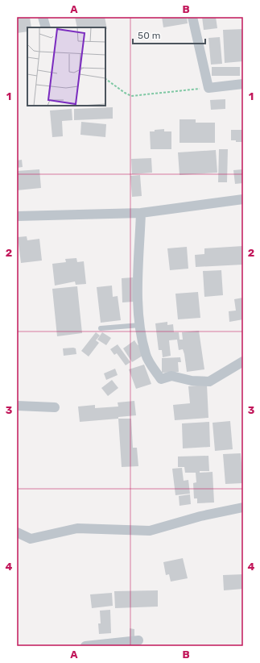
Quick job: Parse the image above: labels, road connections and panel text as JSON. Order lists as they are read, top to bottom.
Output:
{
  "scale_bar": "50 m",
  "grid": {
    "columns": ["A", "B"],
    "rows": [
      "1",
      "2",
      "3",
      "4"
    ]
  }
}
